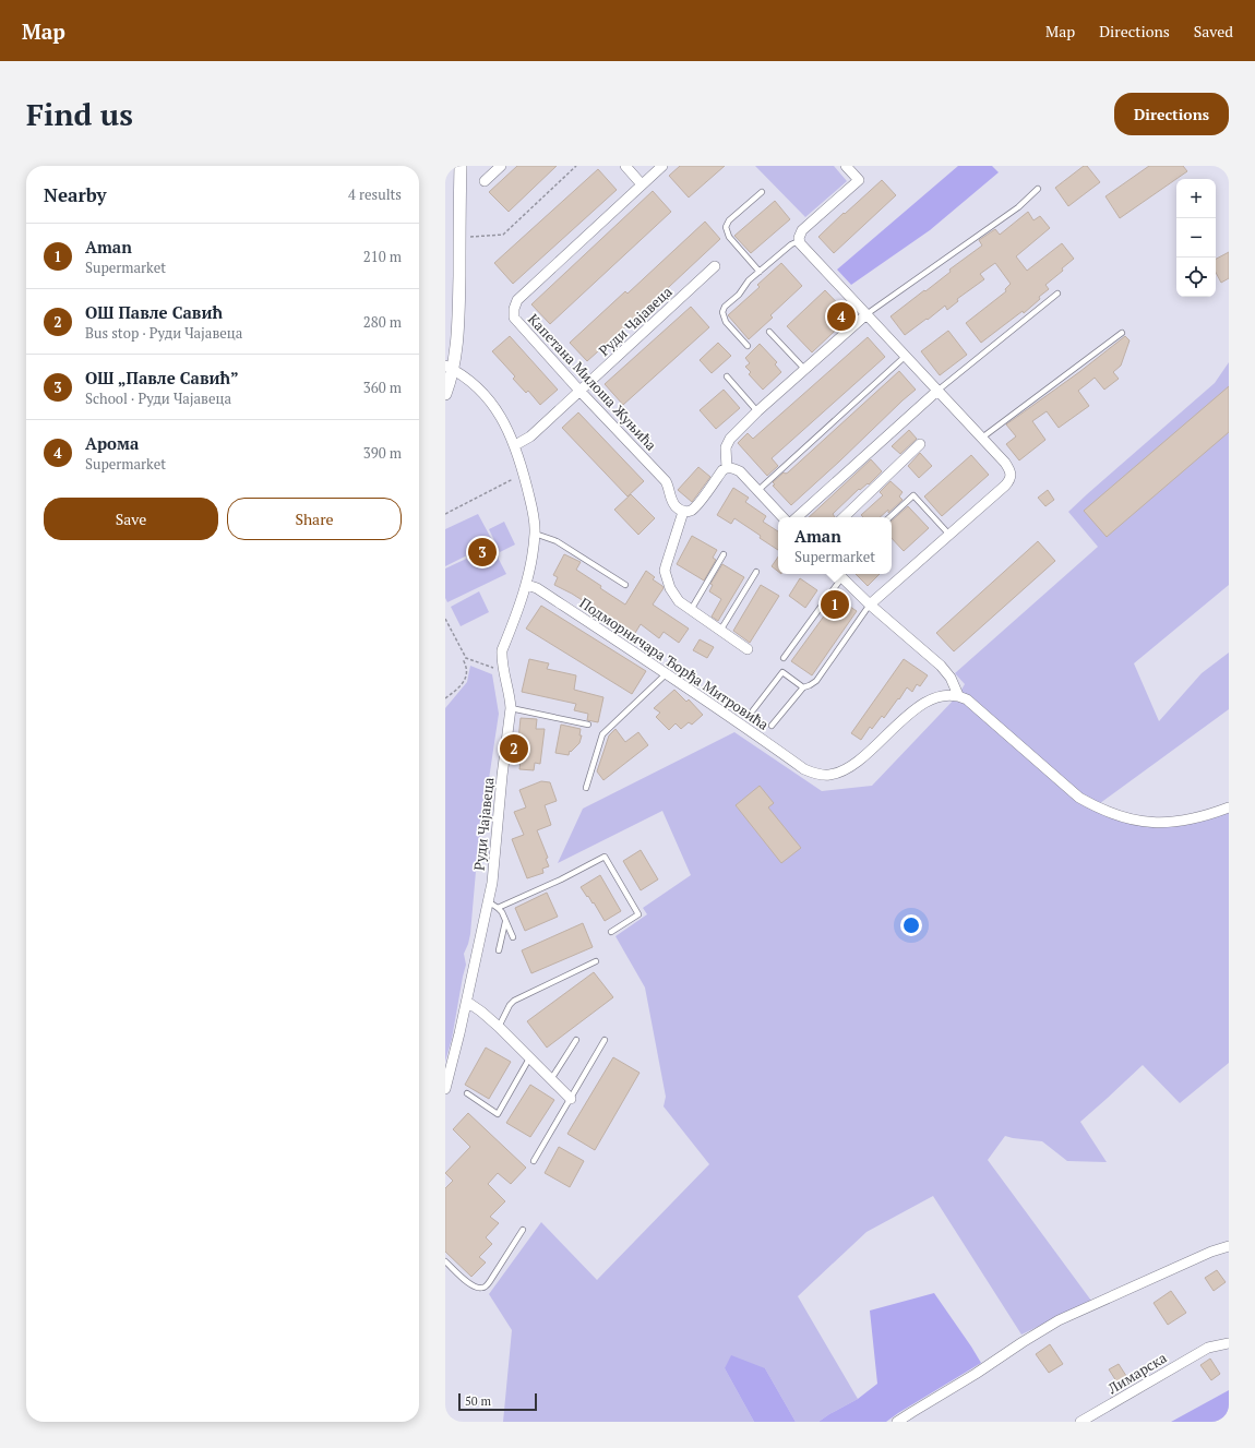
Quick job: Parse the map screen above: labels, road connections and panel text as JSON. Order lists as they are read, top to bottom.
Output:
{
  "streets": {
    "street": [
      "Руди Чајавеца",
      "Капетана Милоша Жуњића",
      "Подморничара Ђорђа Митровића",
      "Лимарска"
    ]
  },
  "crossings": [
    ["Руди Чајавеца", "Капетана Милоша Жуњића"],
    ["Руди Чајавеца", "Подморничара Ђорђа Митровића"]
  ],
  "scale_bar": "50 m",
  "page": {
    "header": "Map",
    "nav": ["Map", "Directions", "Saved"],
    "buttons": [
      "Directions",
      ["Save", "Share"]
    ],
    "title": "Find us",
    "heading": ["Nearby", "4 results"],
    "map_buttons": ["+", "−"],
    "list": [
      {
        "mark": "1",
        "name": "Aman",
        "note": "Supermarket",
        "value": "210 m"
      },
      {
        "mark": "2",
        "name": "ОШ Павле Савић",
        "note": "Bus stop · Руди Чајавеца",
        "value": "280 m"
      },
      {
        "mark": "3",
        "name": "ОШ „Павле Савић”",
        "note": "School · Руди Чајавеца",
        "value": "360 m"
      },
      {
        "mark": "4",
        "name": "Арома",
        "note": "Supermarket",
        "value": "390 m"
      }
    ],
    "pins": [
      "4",
      "3",
      "1",
      "2"
    ],
    "popup": ["Aman", "Supermarket"],
    "scale": "50 m"
  }
}
